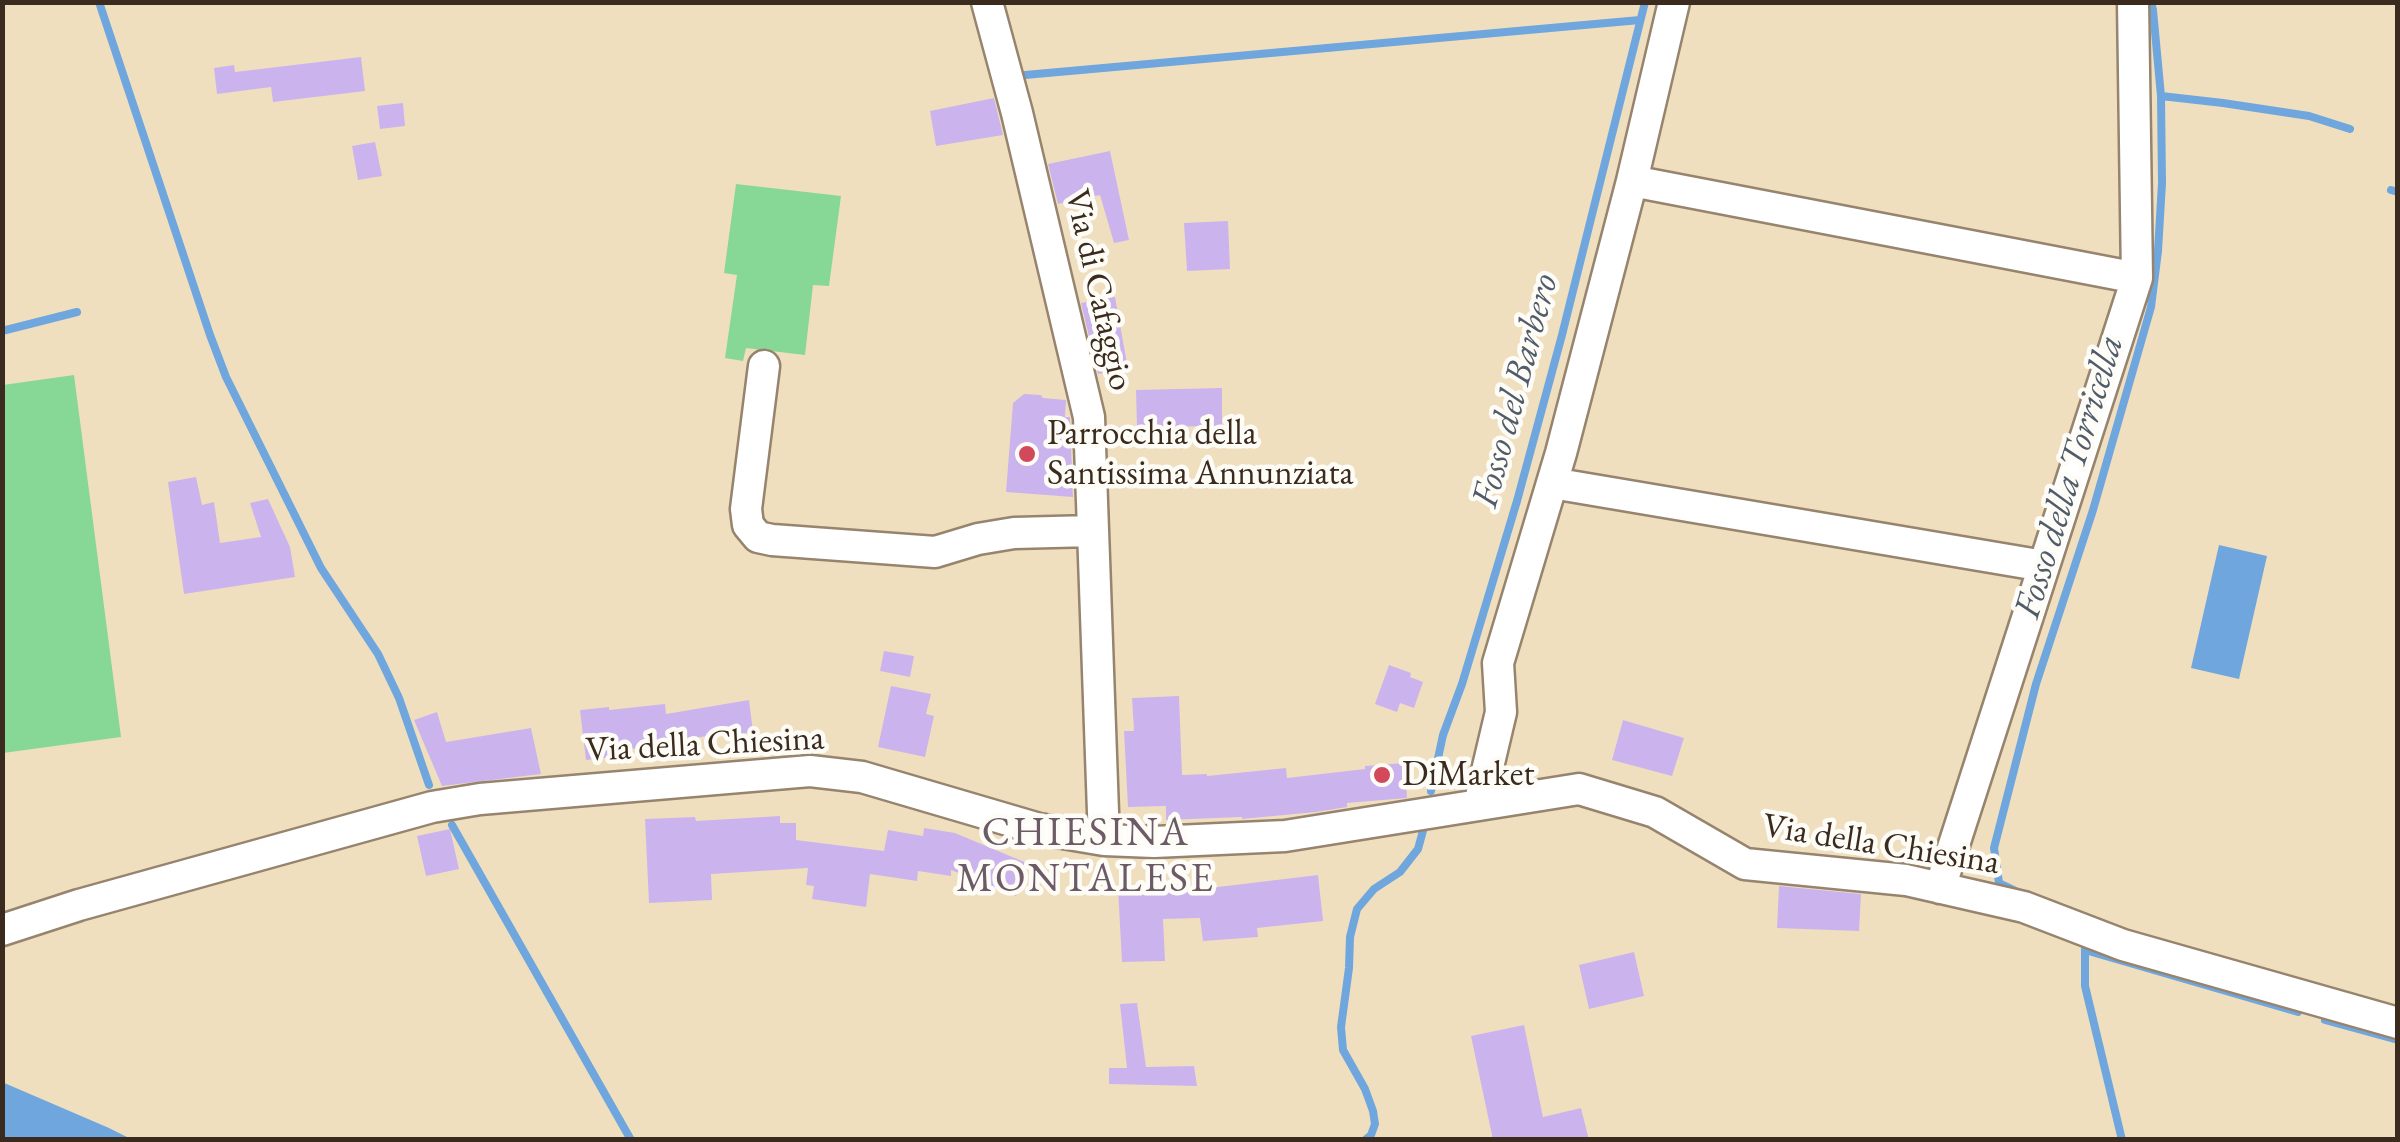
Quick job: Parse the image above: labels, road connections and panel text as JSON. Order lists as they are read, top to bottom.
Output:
{
  "streets": {
    "street": ["Via di Cafaggio", "Via della Chiesina"]
  },
  "crossings": [
    ["Via di Cafaggio", "Via della Chiesina"]
  ],
  "districts": ["CHIESINA MONTALESE"],
  "water": ["Fosso del Barbero", "Fosso della Torricella"],
  "places": ["Parrocchia della Santissima Annunziata", "DiMarket"]
}
